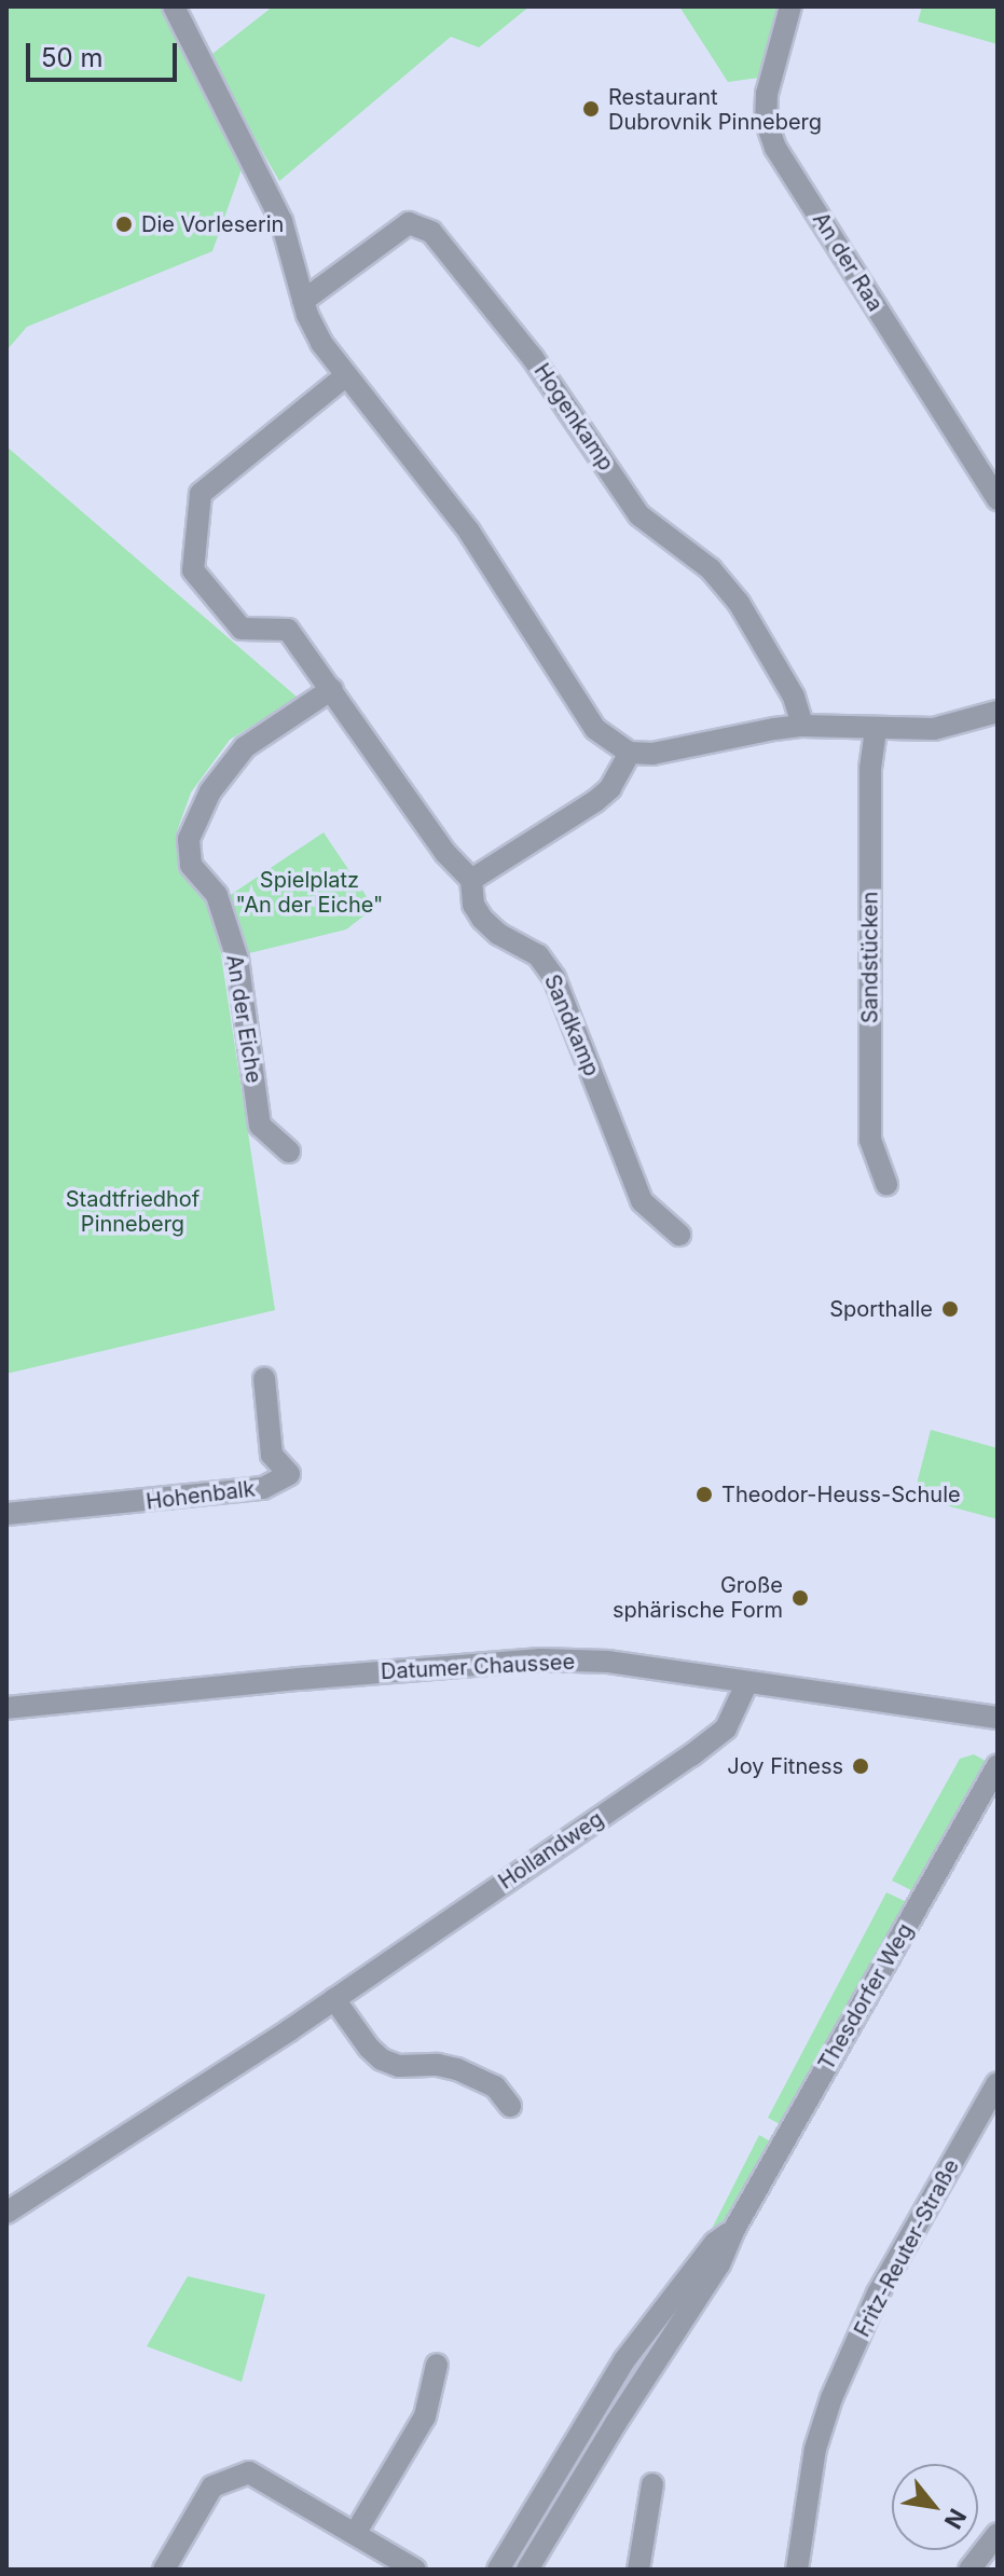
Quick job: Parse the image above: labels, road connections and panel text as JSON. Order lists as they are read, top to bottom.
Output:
{
  "streets": {
    "street": [
      "An der Raa",
      "Hogenkamp",
      "Sandstücken",
      "An der Eiche",
      "Sandkamp",
      "Hohenbalk",
      "Datumer Chaussee",
      "Hollandweg",
      "Thesdorfer Weg",
      "Fritz-Reuter-Straße"
    ]
  },
  "crossings": [
    ["Datumer Chaussee", "Hollandweg"]
  ],
  "parks": ["Spielplatz \"An der Eiche\"", "Stadtfriedhof Pinneberg"],
  "places": [
    "Restaurant Dubrovnik Pinneberg",
    "Die Vorleserin",
    "Sporthalle",
    "Theodor-Heuss-Schule",
    "Große sphärische Form",
    "Joy Fitness"
  ],
  "scale_bar": "50 m",
  "north": "bottom right"
}
